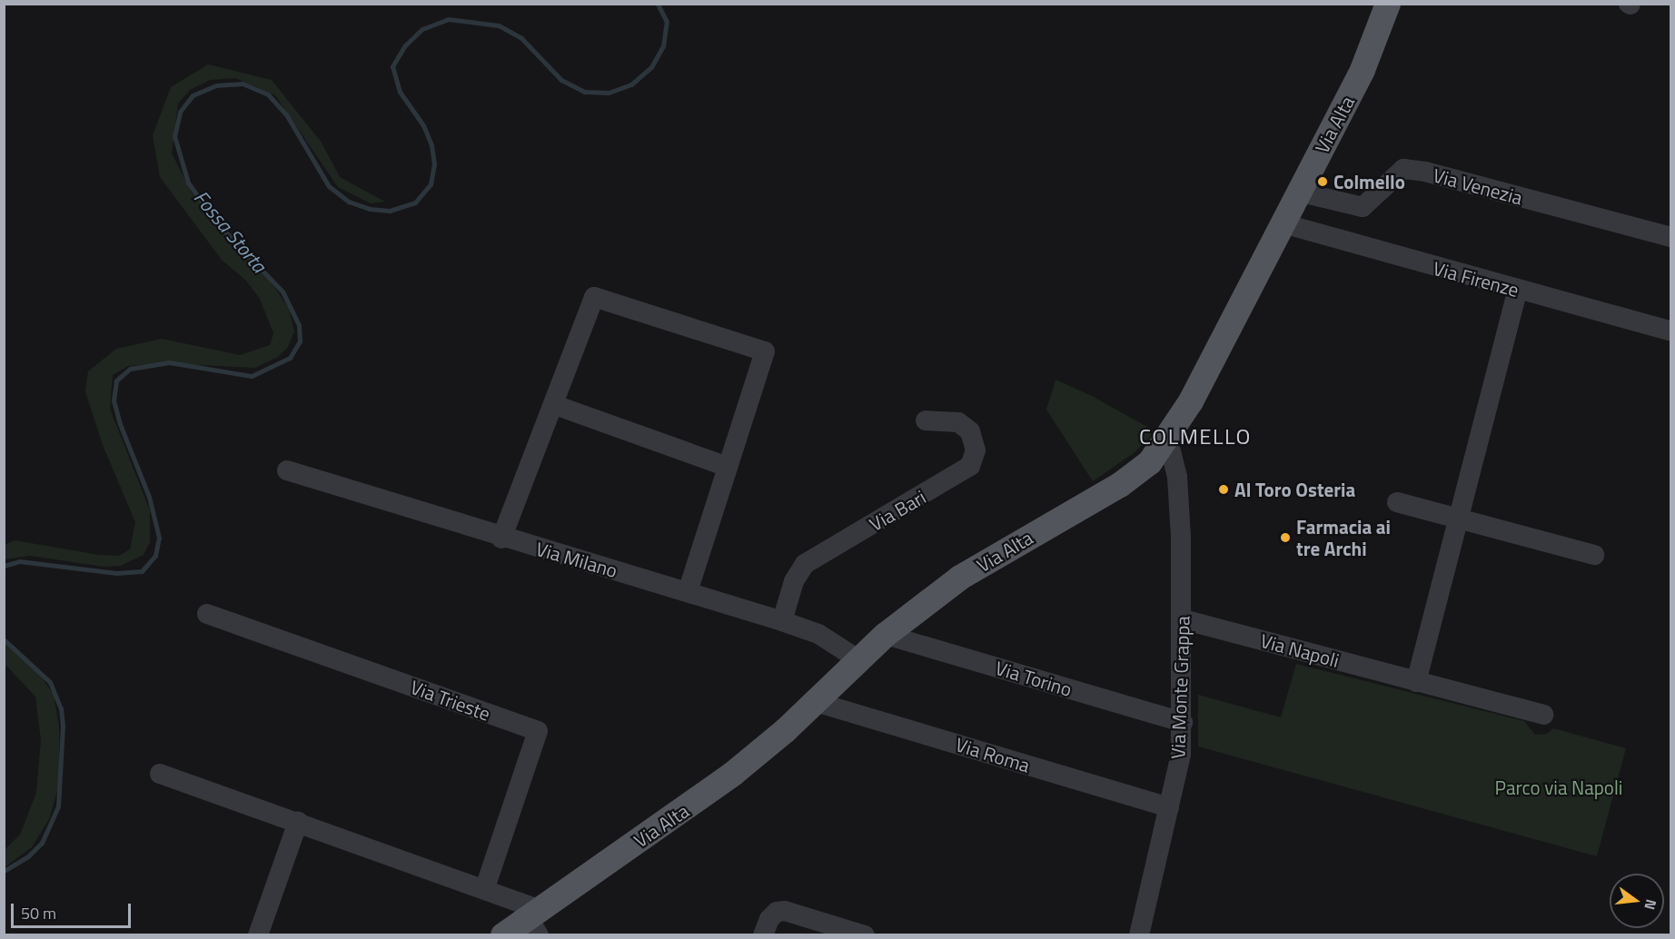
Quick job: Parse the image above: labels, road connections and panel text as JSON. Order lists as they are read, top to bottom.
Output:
{
  "streets": {
    "main road": ["Via Alta"],
    "street": [
      "Via Venezia",
      "Via Firenze",
      "Via Bari",
      "Via Milano",
      "Via Napoli",
      "Via Torino",
      "Via Monte Grappa",
      "Via Trieste",
      "Via Roma"
    ]
  },
  "crossings": [
    ["Via Alta", "Via Venezia"],
    ["Via Alta", "Via Firenze"],
    ["Via Alta", "Via Milano"],
    ["Via Alta", "Via Torino"],
    ["Via Alta", "Via Monte Grappa"],
    ["Via Alta", "Via Roma"],
    ["Via Bari", "Via Milano"],
    ["Via Napoli", "Via Monte Grappa"],
    ["Via Torino", "Via Monte Grappa"],
    ["Via Monte Grappa", "Via Roma"]
  ],
  "districts": ["COLMELLO"],
  "water": ["Fossa Storta"],
  "parks": ["Parco via Napoli"],
  "places": ["Colmello", "Al Toro Osteria", "Farmacia ai tre Archi"],
  "scale_bar": "50 m",
  "north": "right"
}
